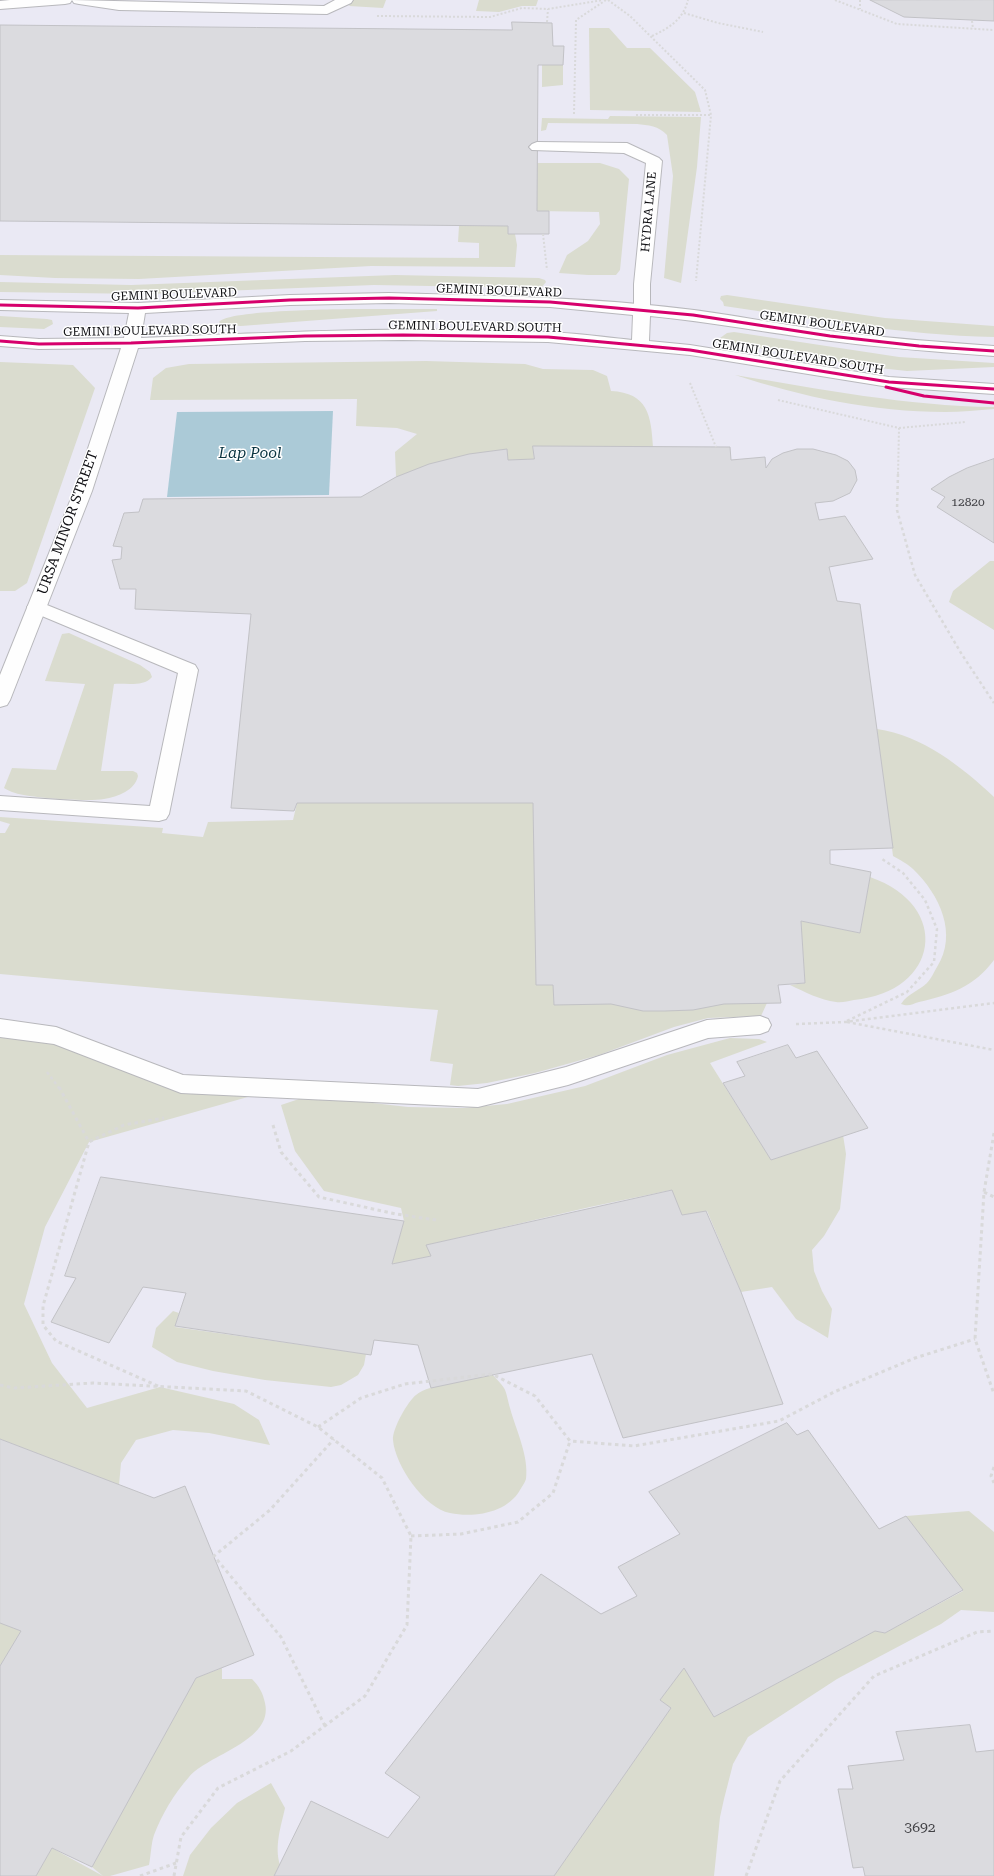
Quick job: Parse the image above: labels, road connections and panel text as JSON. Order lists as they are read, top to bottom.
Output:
{
  "streets": {
    "street": [
      "HYDRA LANE",
      "GEMINI BOULEVARD",
      "GEMINI BOULEVARD SOUTH",
      "URSA MINOR STREET"
    ]
  },
  "crossings": [
    ["HYDRA LANE", "GEMINI BOULEVARD"],
    ["GEMINI BOULEVARD", "URSA MINOR STREET"],
    ["GEMINI BOULEVARD SOUTH", "URSA MINOR STREET"]
  ],
  "water": ["Lap Pool"],
  "house_numbers": ["12820", "3692"]
}
